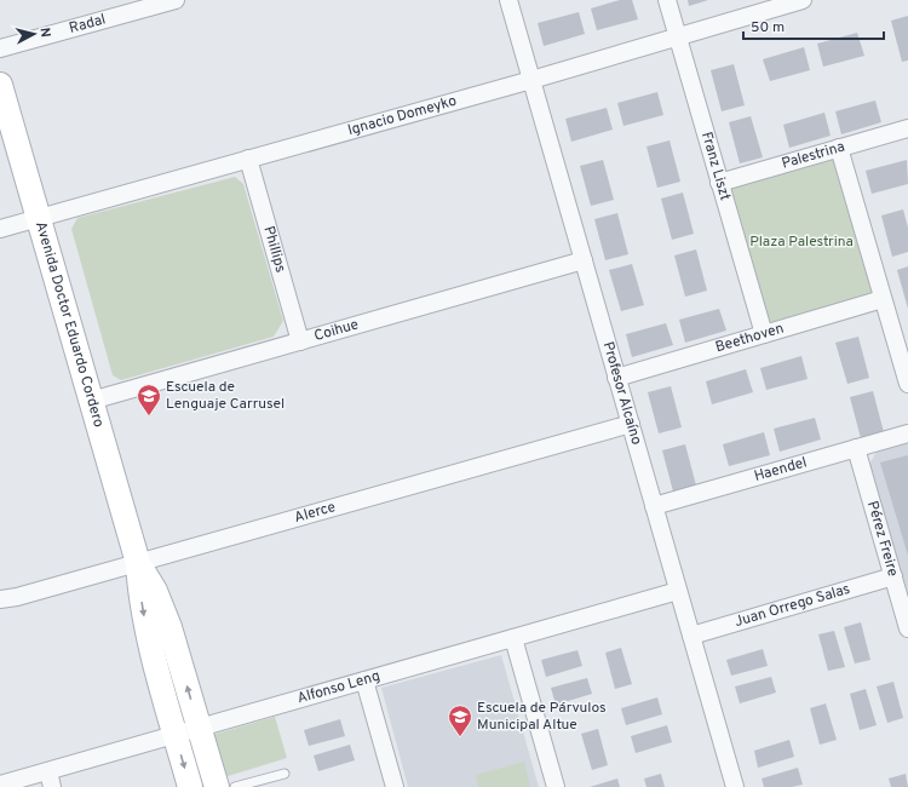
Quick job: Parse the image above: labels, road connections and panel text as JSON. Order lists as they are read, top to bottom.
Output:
{
  "streets": {
    "main road": ["Avenida Doctor Eduardo Cordero"],
    "street": [
      "Radal",
      "Ignacio Domeyko",
      "Palestrina",
      "Franz Liszt",
      "Phillips",
      "Coihue",
      "Beethoven",
      "Profesor Alcaíno",
      "Haendel",
      "Alerce",
      "Pérez Freire",
      "Juan Orrego Salas",
      "Alfonso Leng"
    ]
  },
  "crossings": [
    ["Ignacio Domeyko", "Franz Liszt"],
    ["Ignacio Domeyko", "Phillips"],
    ["Ignacio Domeyko", "Avenida Doctor Eduardo Cordero"],
    ["Ignacio Domeyko", "Profesor Alcaíno"],
    ["Palestrina", "Franz Liszt"],
    ["Franz Liszt", "Beethoven"],
    ["Phillips", "Coihue"],
    ["Avenida Doctor Eduardo Cordero", "Coihue"],
    ["Avenida Doctor Eduardo Cordero", "Alerce"],
    ["Avenida Doctor Eduardo Cordero", "Alfonso Leng"],
    ["Coihue", "Profesor Alcaíno"],
    ["Beethoven", "Profesor Alcaíno"],
    ["Profesor Alcaíno", "Haendel"],
    ["Profesor Alcaíno", "Alerce"],
    ["Profesor Alcaíno", "Juan Orrego Salas"],
    ["Profesor Alcaíno", "Alfonso Leng"],
    ["Haendel", "Pérez Freire"],
    ["Pérez Freire", "Juan Orrego Salas"]
  ],
  "parks": ["Plaza Palestrina"],
  "places": {
    "school or university": ["Escuela de Lenguaje Carrusel", "Escuela de Párvulos Municipal Altue"]
  },
  "scale_bar": "50 m",
  "north": "right"
}
